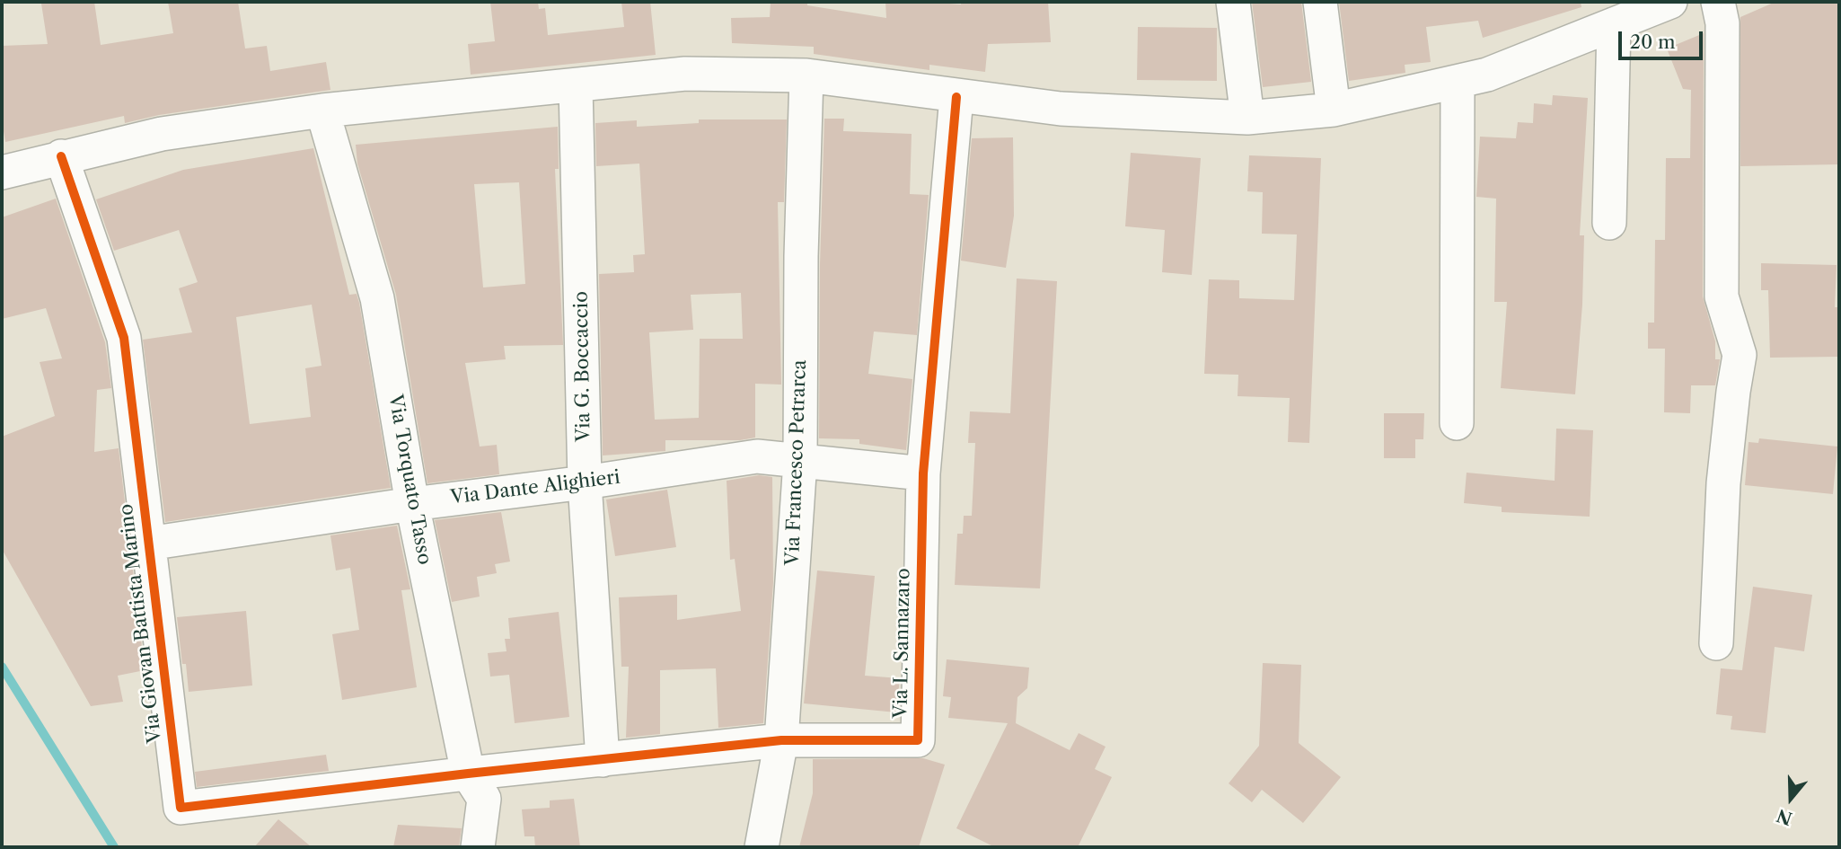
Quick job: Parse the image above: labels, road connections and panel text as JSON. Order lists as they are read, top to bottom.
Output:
{
  "streets": {
    "street": [
      "Via G. Boccaccio",
      "Via Francesco Petrarca",
      "Via Torquato Tasso",
      "Via Dante Alighieri",
      "Via Giovan Battista Marino",
      "Via L. Sannazaro"
    ]
  },
  "crossings": [
    ["Via G. Boccaccio", "Via Dante Alighieri"],
    ["Via G. Boccaccio", "Via L. Sannazaro"],
    ["Via Francesco Petrarca", "Via Dante Alighieri"],
    ["Via Francesco Petrarca", "Via L. Sannazaro"],
    ["Via Torquato Tasso", "Via Dante Alighieri"],
    ["Via Torquato Tasso", "Via Giovan Battista Marino"],
    ["Via Torquato Tasso", "Via L. Sannazaro"],
    ["Via Dante Alighieri", "Via Giovan Battista Marino"],
    ["Via Dante Alighieri", "Via L. Sannazaro"],
    ["Via Giovan Battista Marino", "Via L. Sannazaro"]
  ],
  "scale_bar": "20 m",
  "north": "bottom"
}
